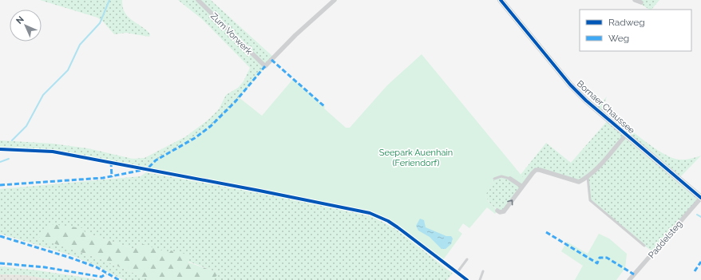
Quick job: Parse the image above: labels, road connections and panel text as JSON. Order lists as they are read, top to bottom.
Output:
{
  "streets": {
    "street": ["Zum Vorwerk", "Bornaer Chaussee", "Paddelsteg"]
  },
  "crossings": [
    ["Bornaer Chaussee", "Paddelsteg"]
  ],
  "parks": ["Seepark Auenhain (Feriendorf)"],
  "legend": ["Radweg", "Weg"],
  "north": "top left"
}
